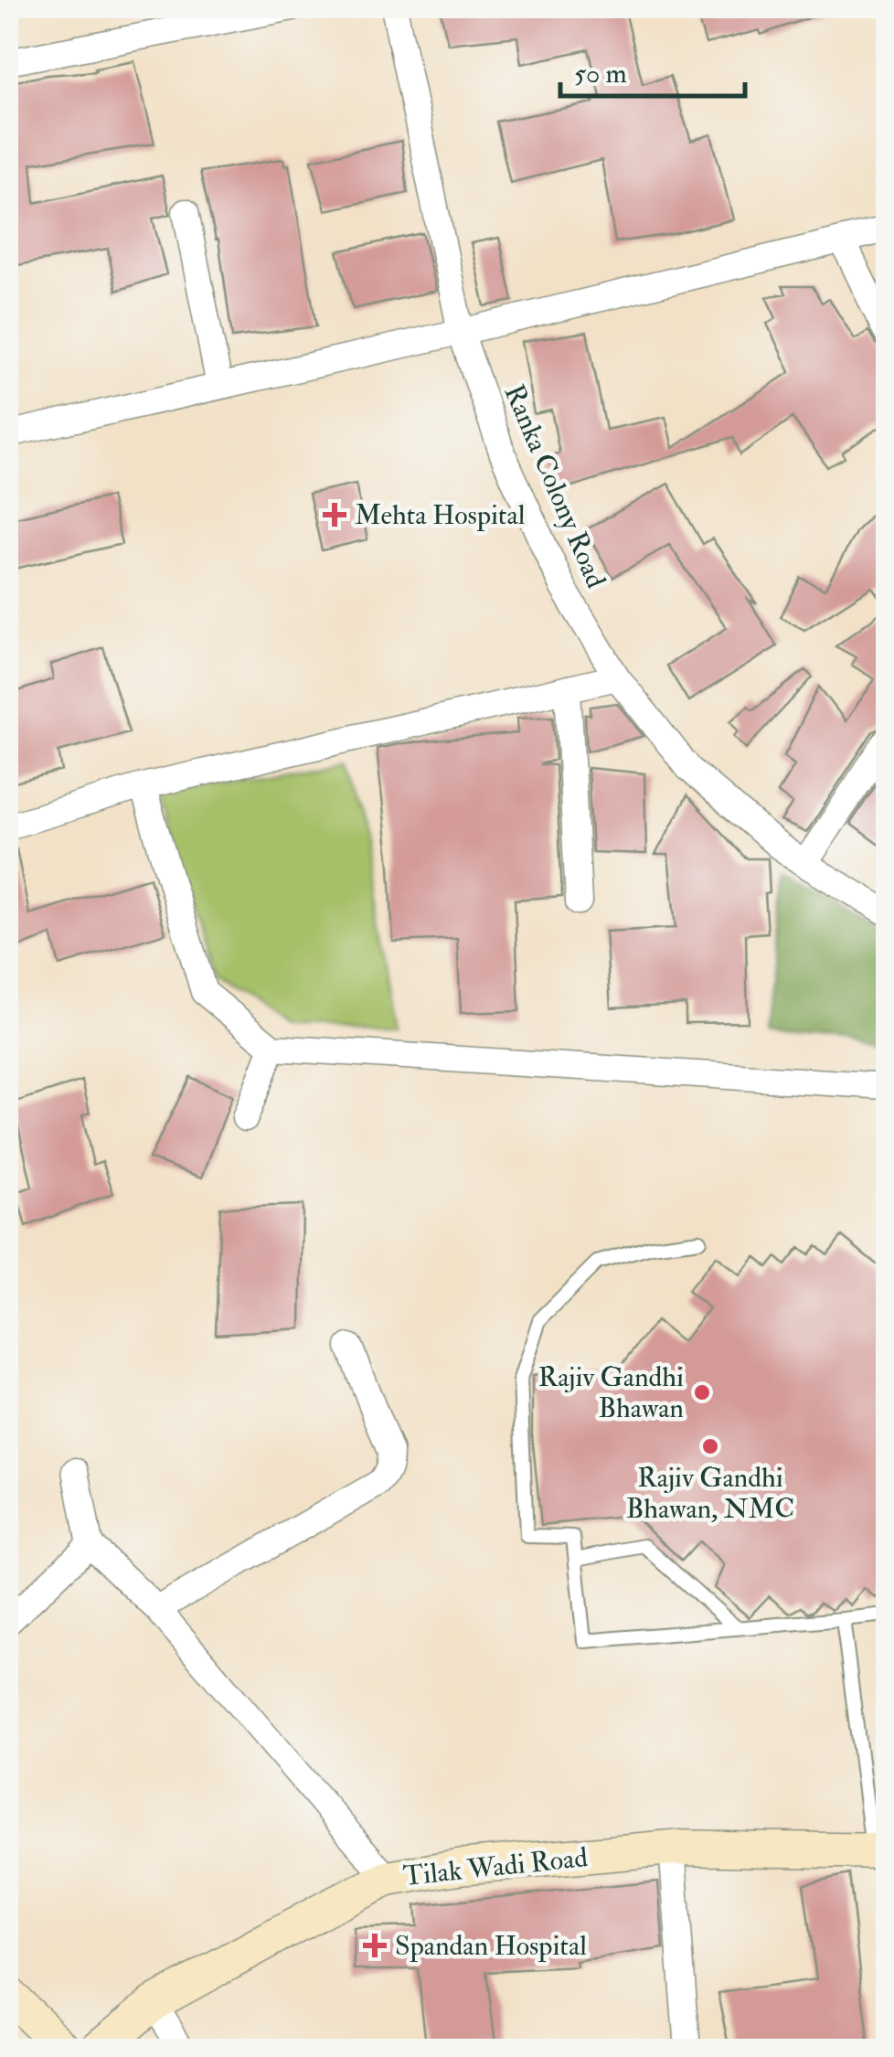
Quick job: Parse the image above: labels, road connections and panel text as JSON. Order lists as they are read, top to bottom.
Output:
{
  "streets": {
    "street": ["Ranka Colony Road", "Tilak Wadi Road"]
  },
  "places": {
    "health": ["Mehta Hospital", "Spandan Hospital"],
    "other": ["Rajiv Gandhi Bhawan", "Rajiv Gandhi Bhawan, NMC"]
  },
  "scale_bar": "50 m"
}
